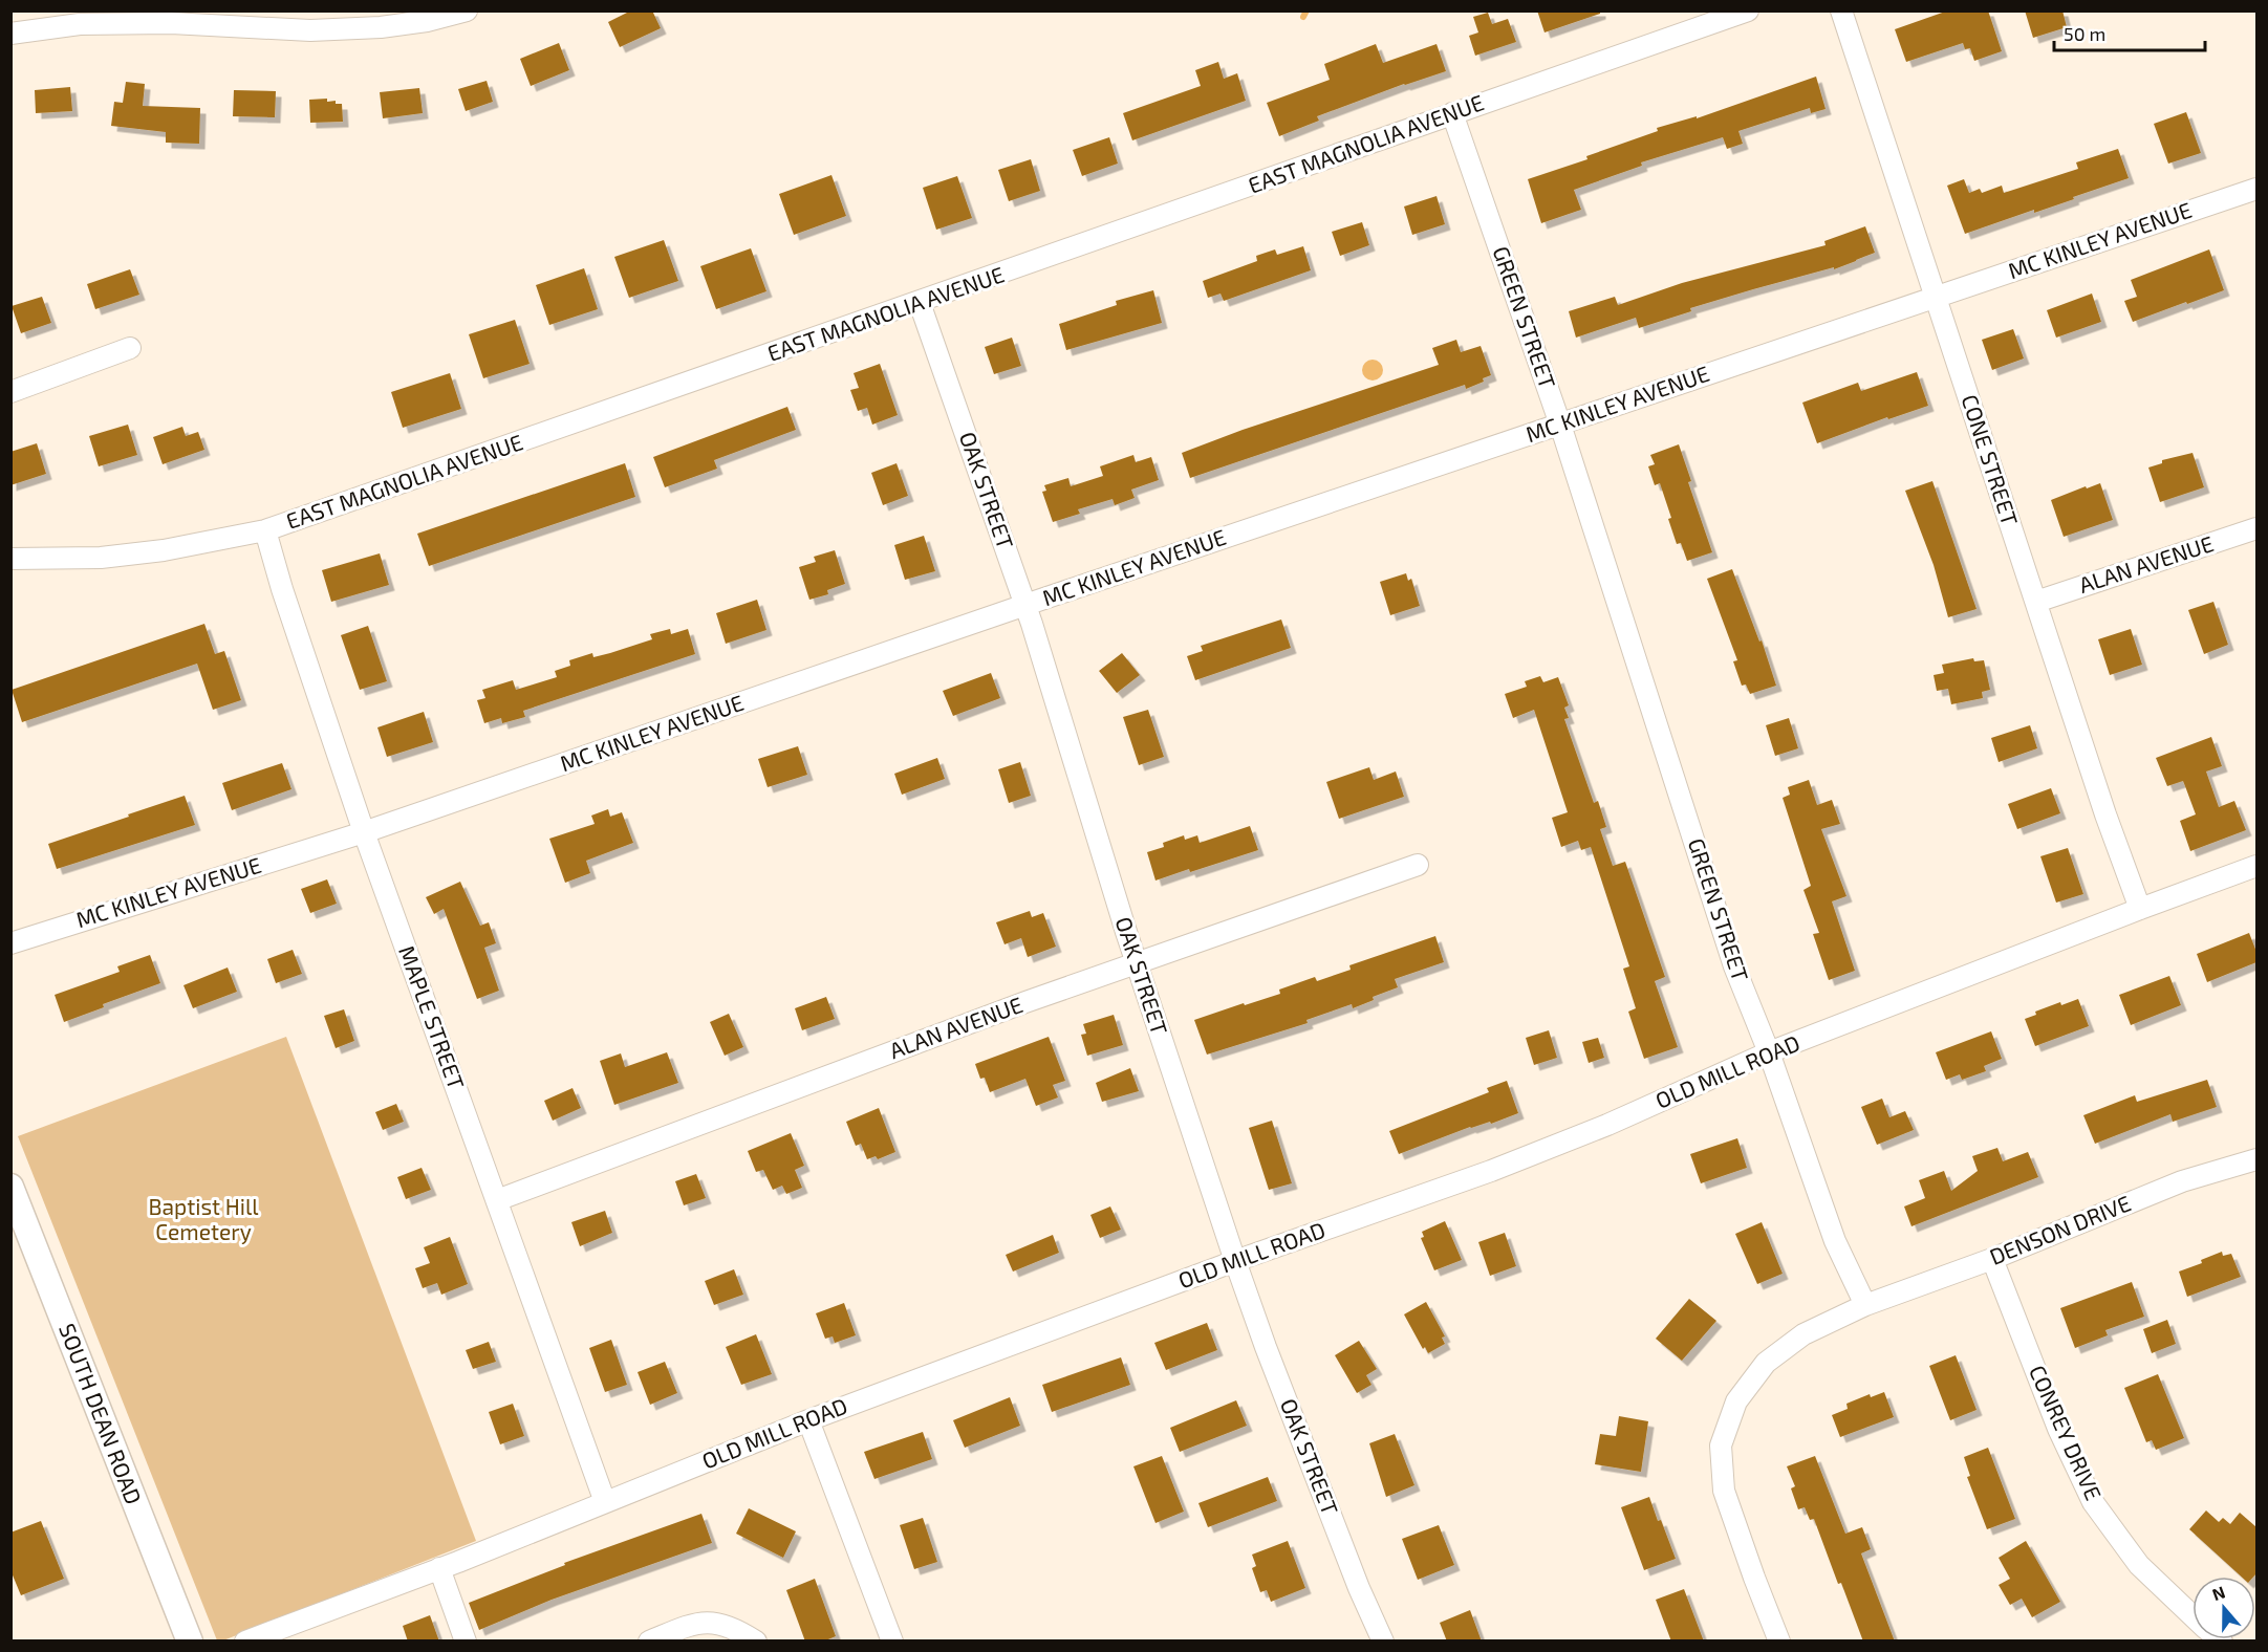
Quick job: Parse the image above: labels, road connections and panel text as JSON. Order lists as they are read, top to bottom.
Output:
{
  "streets": {
    "street": [
      "EAST MAGNOLIA AVENUE",
      "MC KINLEY AVENUE",
      "GREEN STREET",
      "CONE STREET",
      "OAK STREET",
      "ALAN AVENUE",
      "MAPLE STREET",
      "OLD MILL ROAD",
      "DENSON DRIVE",
      "SOUTH DEAN ROAD",
      "CONREY DRIVE"
    ]
  },
  "crossings": [
    ["EAST MAGNOLIA AVENUE", "GREEN STREET"],
    ["EAST MAGNOLIA AVENUE", "OAK STREET"],
    ["EAST MAGNOLIA AVENUE", "MAPLE STREET"],
    ["MC KINLEY AVENUE", "GREEN STREET"],
    ["MC KINLEY AVENUE", "CONE STREET"],
    ["MC KINLEY AVENUE", "OAK STREET"],
    ["MC KINLEY AVENUE", "MAPLE STREET"],
    ["GREEN STREET", "OLD MILL ROAD"],
    ["GREEN STREET", "DENSON DRIVE"],
    ["CONE STREET", "ALAN AVENUE"],
    ["CONE STREET", "OLD MILL ROAD"],
    ["OAK STREET", "ALAN AVENUE"],
    ["OAK STREET", "OLD MILL ROAD"],
    ["ALAN AVENUE", "MAPLE STREET"],
    ["MAPLE STREET", "OLD MILL ROAD"],
    ["DENSON DRIVE", "CONREY DRIVE"]
  ],
  "parks": ["Baptist Hill Cemetery"],
  "scale_bar": "50 m",
  "north": "top"
}
